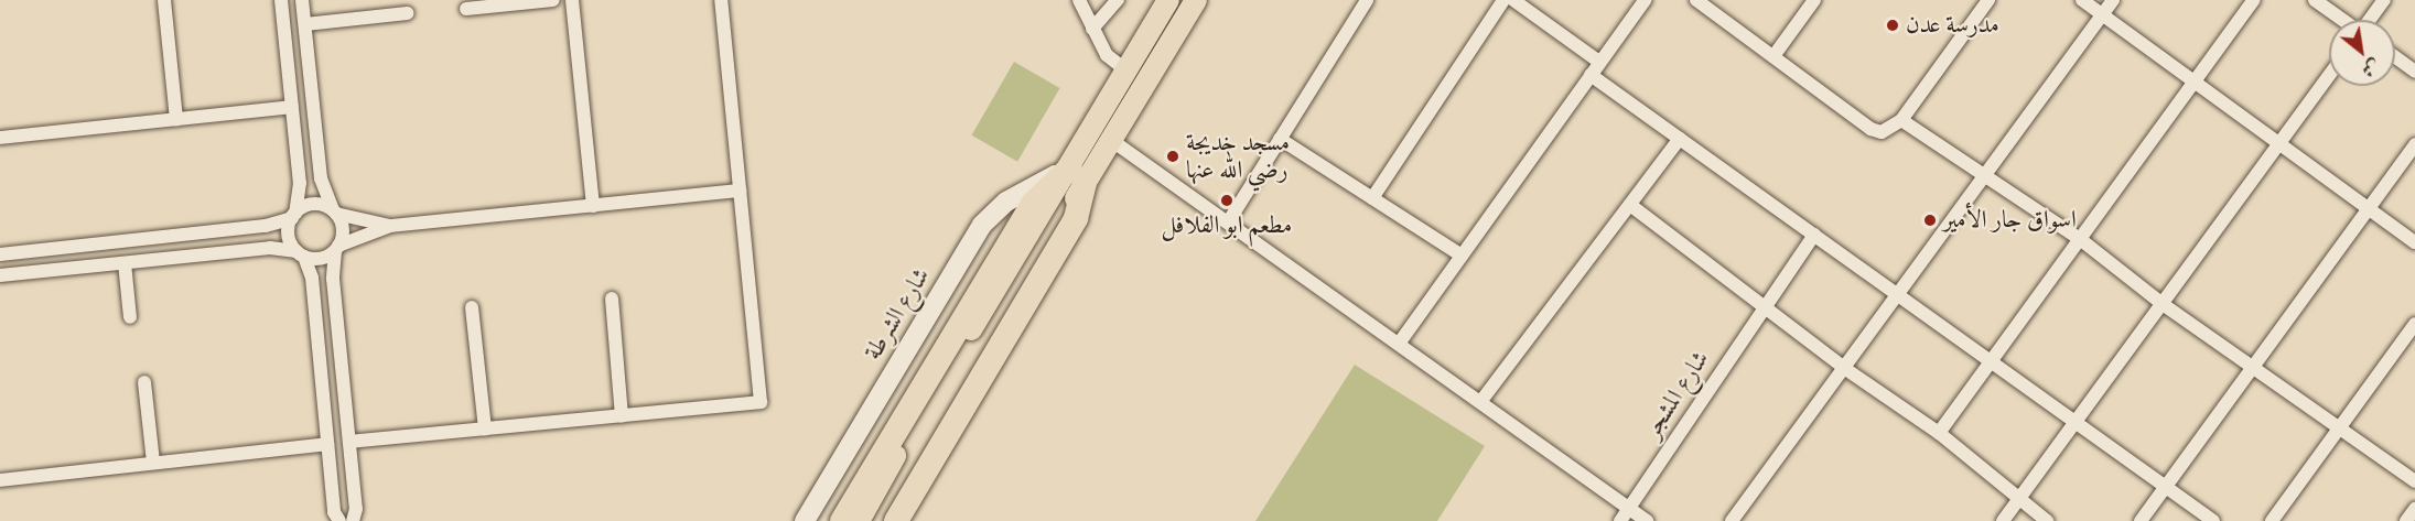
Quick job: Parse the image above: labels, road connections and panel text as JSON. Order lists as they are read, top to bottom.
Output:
{
  "streets": {
    "street": ["شارع الشرطة", "شارع المشجر"]
  },
  "places": [
    "مدرسة عدن",
    "مسجد خديجة رضي الله عنها",
    "مطعم ابو الفلافل",
    "اسواق جار الأمير"
  ],
  "north": "bottom right"
}
